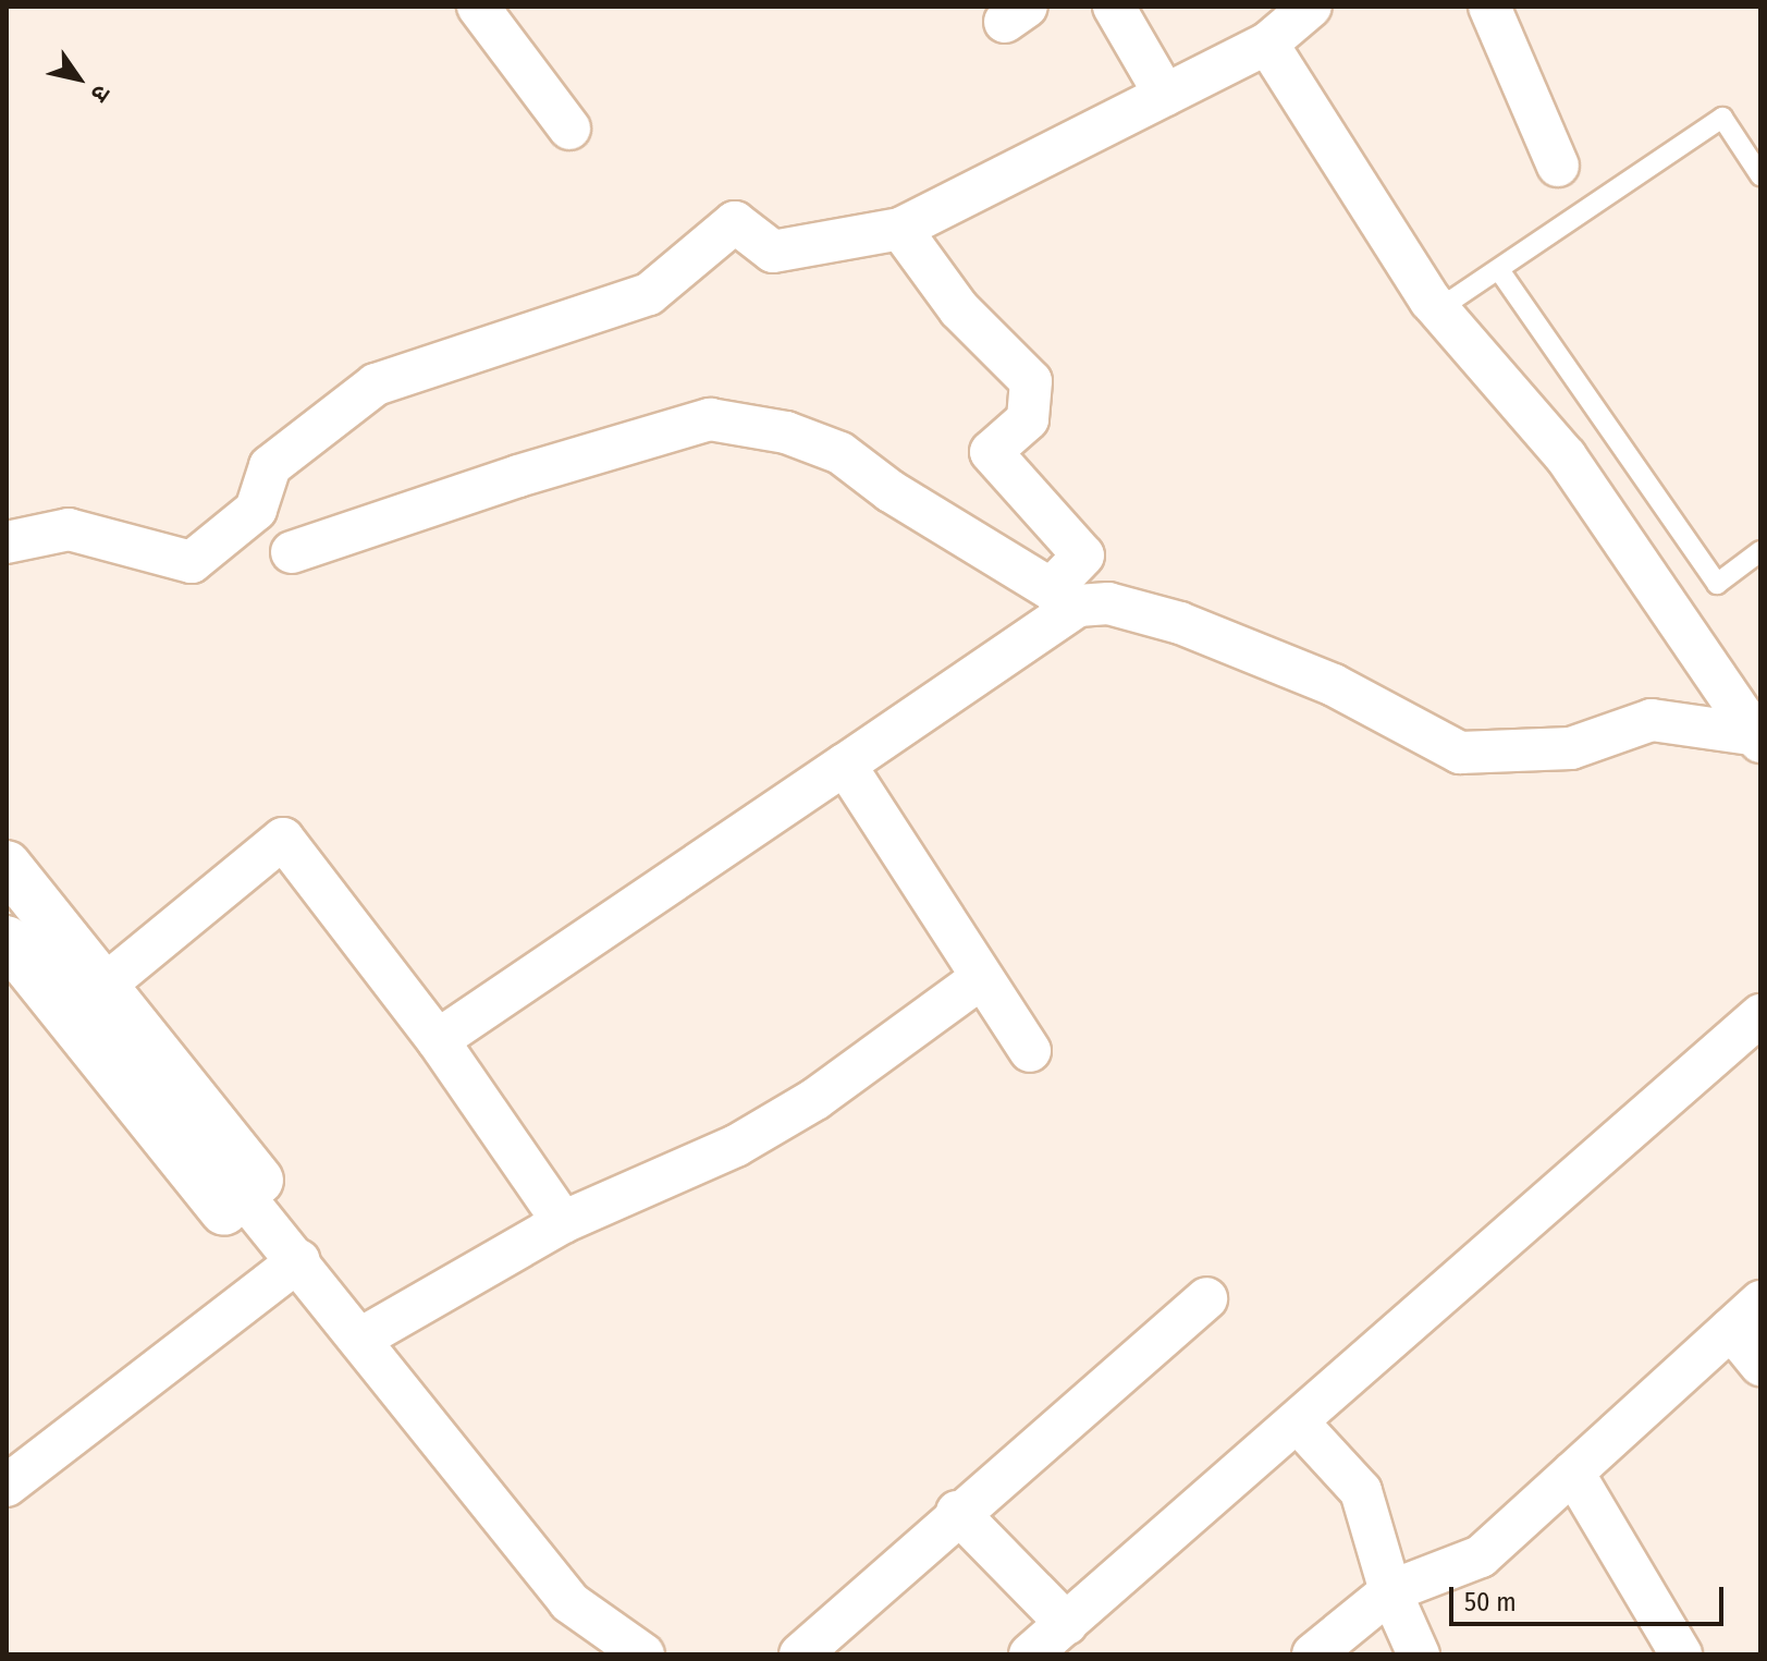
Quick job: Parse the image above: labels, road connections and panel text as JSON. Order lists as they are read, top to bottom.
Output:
{
  "scale_bar": "50 m",
  "north": "bottom right"
}
